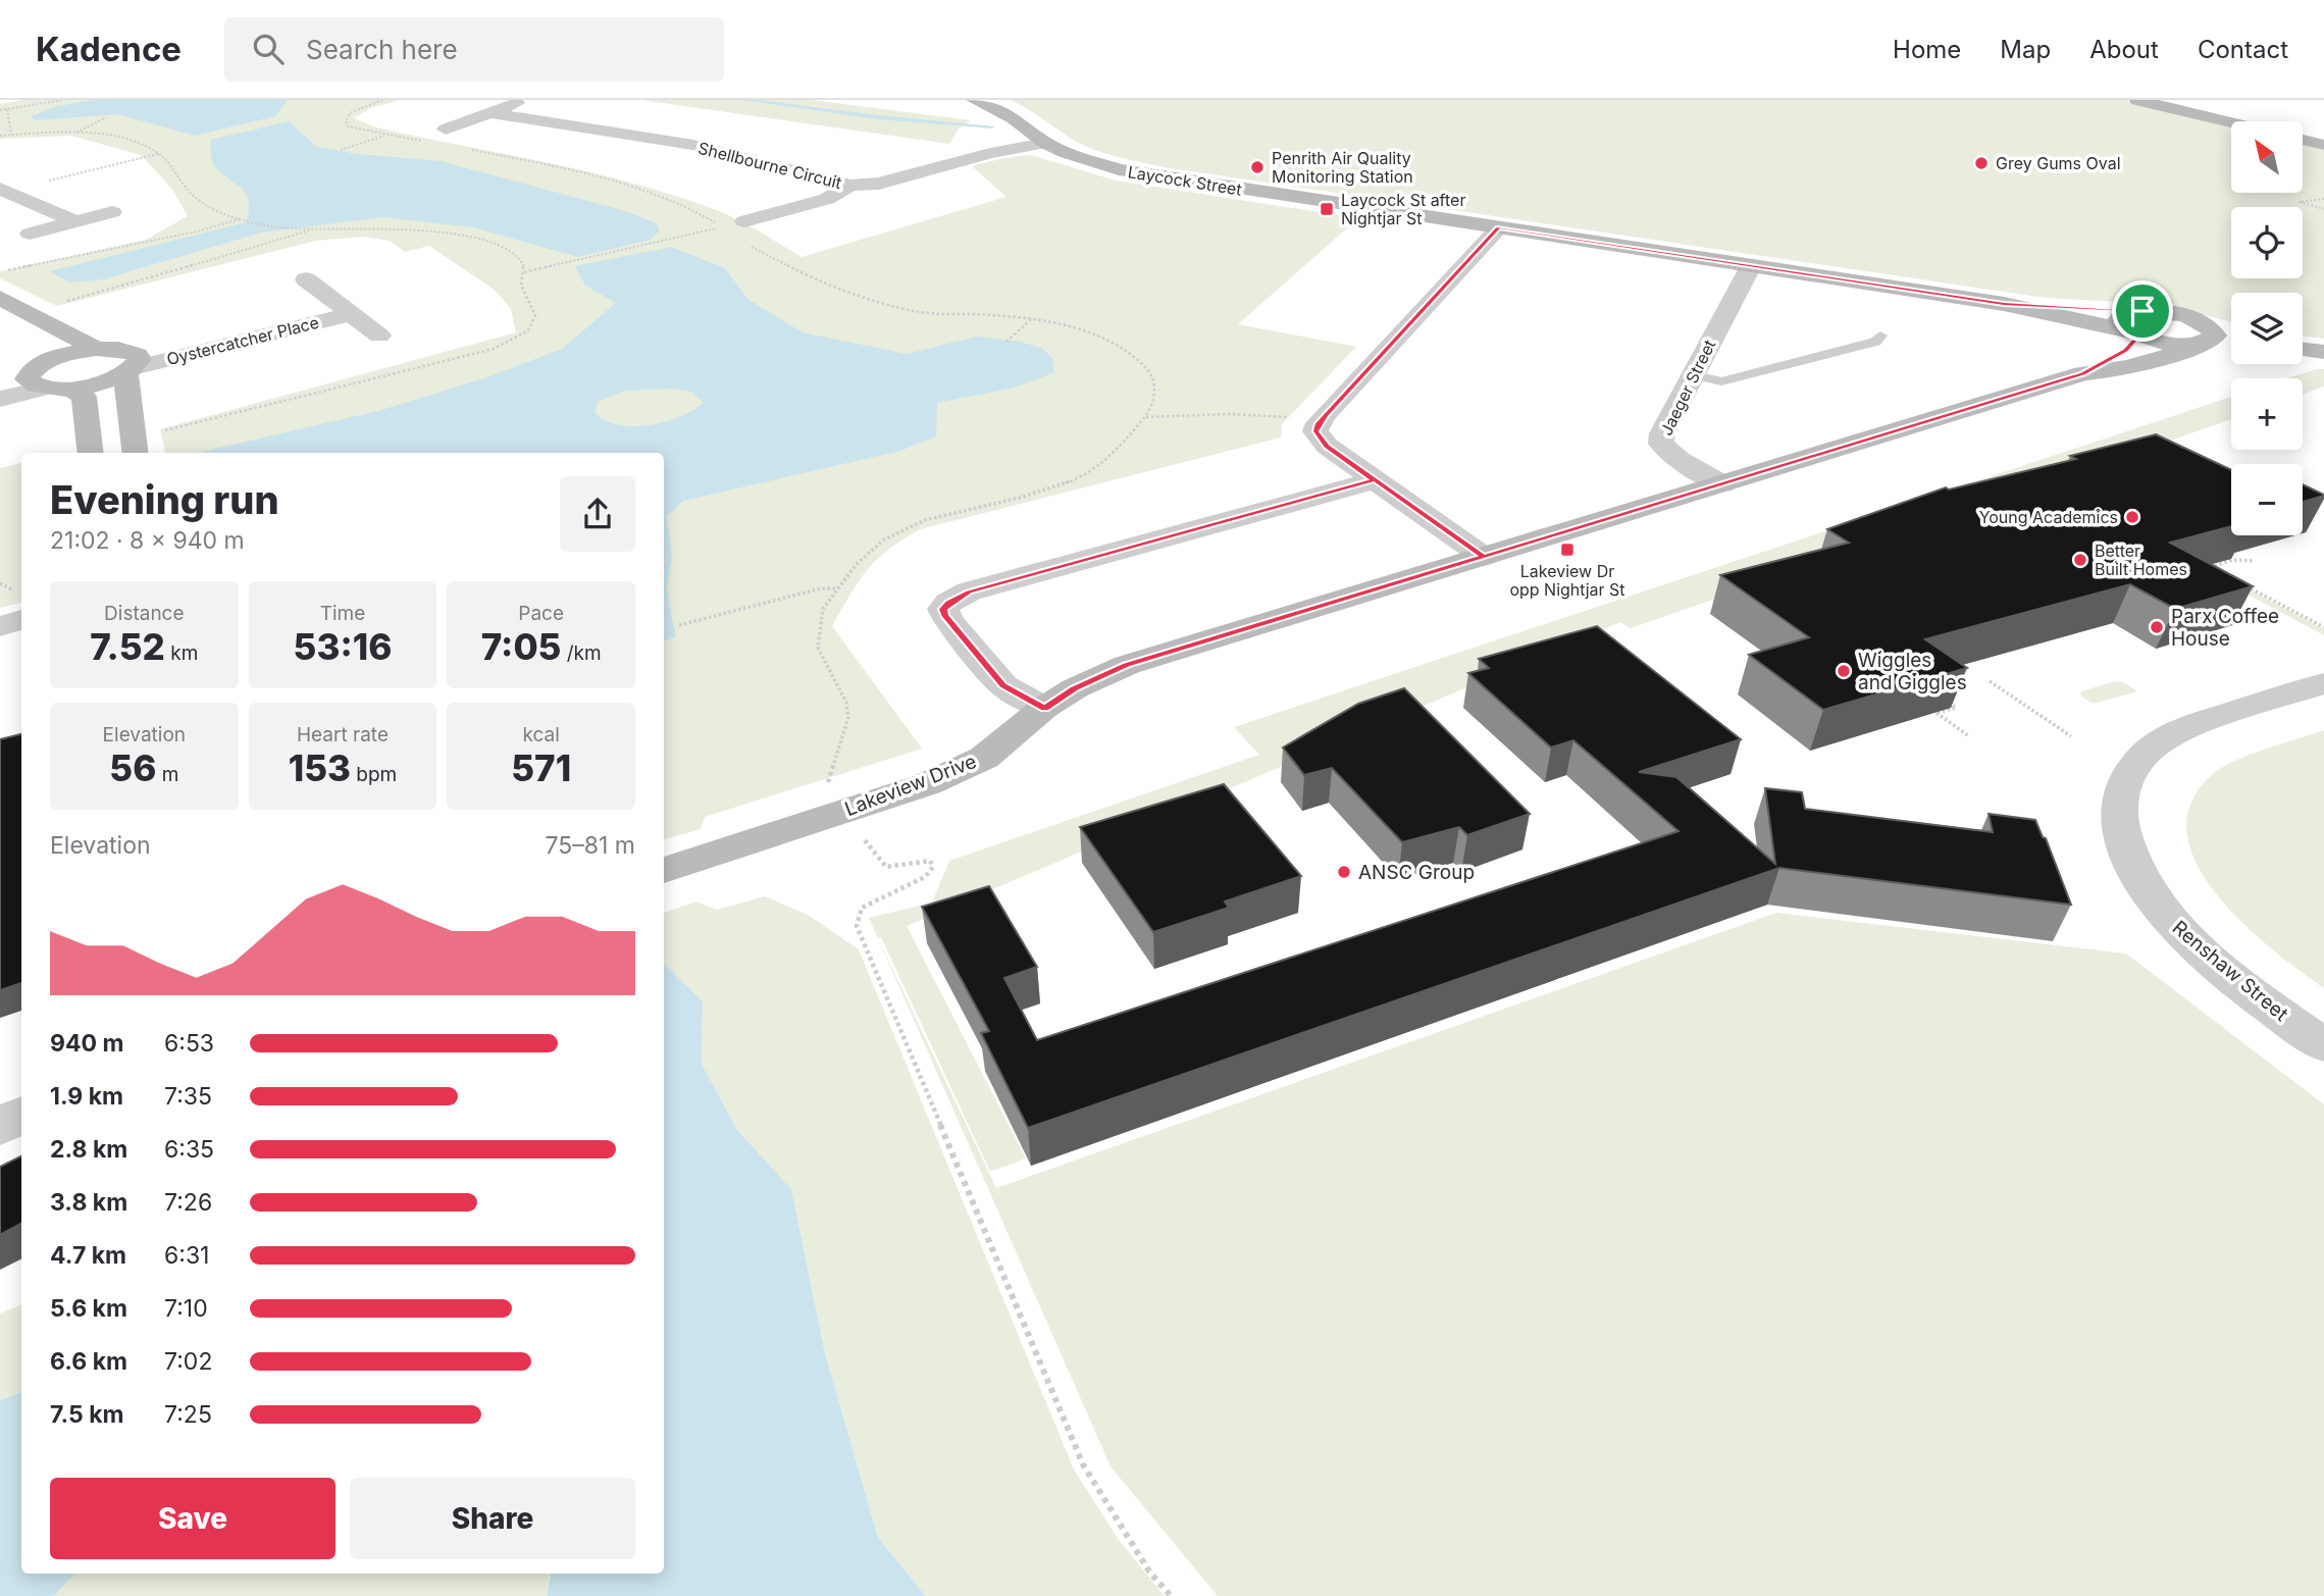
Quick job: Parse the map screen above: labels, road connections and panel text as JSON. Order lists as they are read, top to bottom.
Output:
{
  "streets": {
    "street": [
      "Shellbourne Circuit",
      "Laycock Street",
      "Oystercatcher Place",
      "Jaeger Street",
      "Lakeview Drive",
      "Renshaw Street"
    ]
  },
  "crossings": [
    ["Shellbourne Circuit", "Laycock Street"],
    ["Laycock Street", "Jaeger Street"],
    ["Laycock Street", "Lakeview Drive"],
    ["Jaeger Street", "Lakeview Drive"]
  ],
  "places": {
    "other": [
      "Grey Gums Oval",
      "Penrith Air Quality Monitoring Station",
      "Young Academics",
      "Better Built Homes",
      "Parx Coffee House",
      "Wiggles and Giggles",
      "ANSC Group"
    ],
    "transit": ["Laycock St after Nightjar St", "Lakeview Dr opp Nightjar St"]
  },
  "north": "top left",
  "page": {
    "header": "Kadence",
    "search": "Search here",
    "nav": [
      "Home",
      "Map",
      "About",
      "Contact"
    ],
    "map_buttons": ["+", "−"],
    "heading": ["Evening run", "21:02 · 8 × 940 m"],
    "stats": [
      ["Distance", "7.52 km"],
      ["Time", "53:16"],
      ["Pace", "7:05 /km"],
      ["Elevation", "56 m"],
      ["Heart rate", "153 bpm"],
      ["kcal", "571"]
    ],
    "chart": ["Elevation", "75–81 m"],
    "list": [
      {
        "name": "940 m",
        "note": "6:53"
      },
      {
        "name": "1.9 km",
        "note": "7:35"
      },
      {
        "name": "2.8 km",
        "note": "6:35"
      },
      {
        "name": "3.8 km",
        "note": "7:26"
      },
      {
        "name": "4.7 km",
        "note": "6:31"
      },
      {
        "name": "5.6 km",
        "note": "7:10"
      },
      {
        "name": "6.6 km",
        "note": "7:02"
      },
      {
        "name": "7.5 km",
        "note": "7:25"
      }
    ],
    "buttons": ["Save", "Share"]
  }
}
